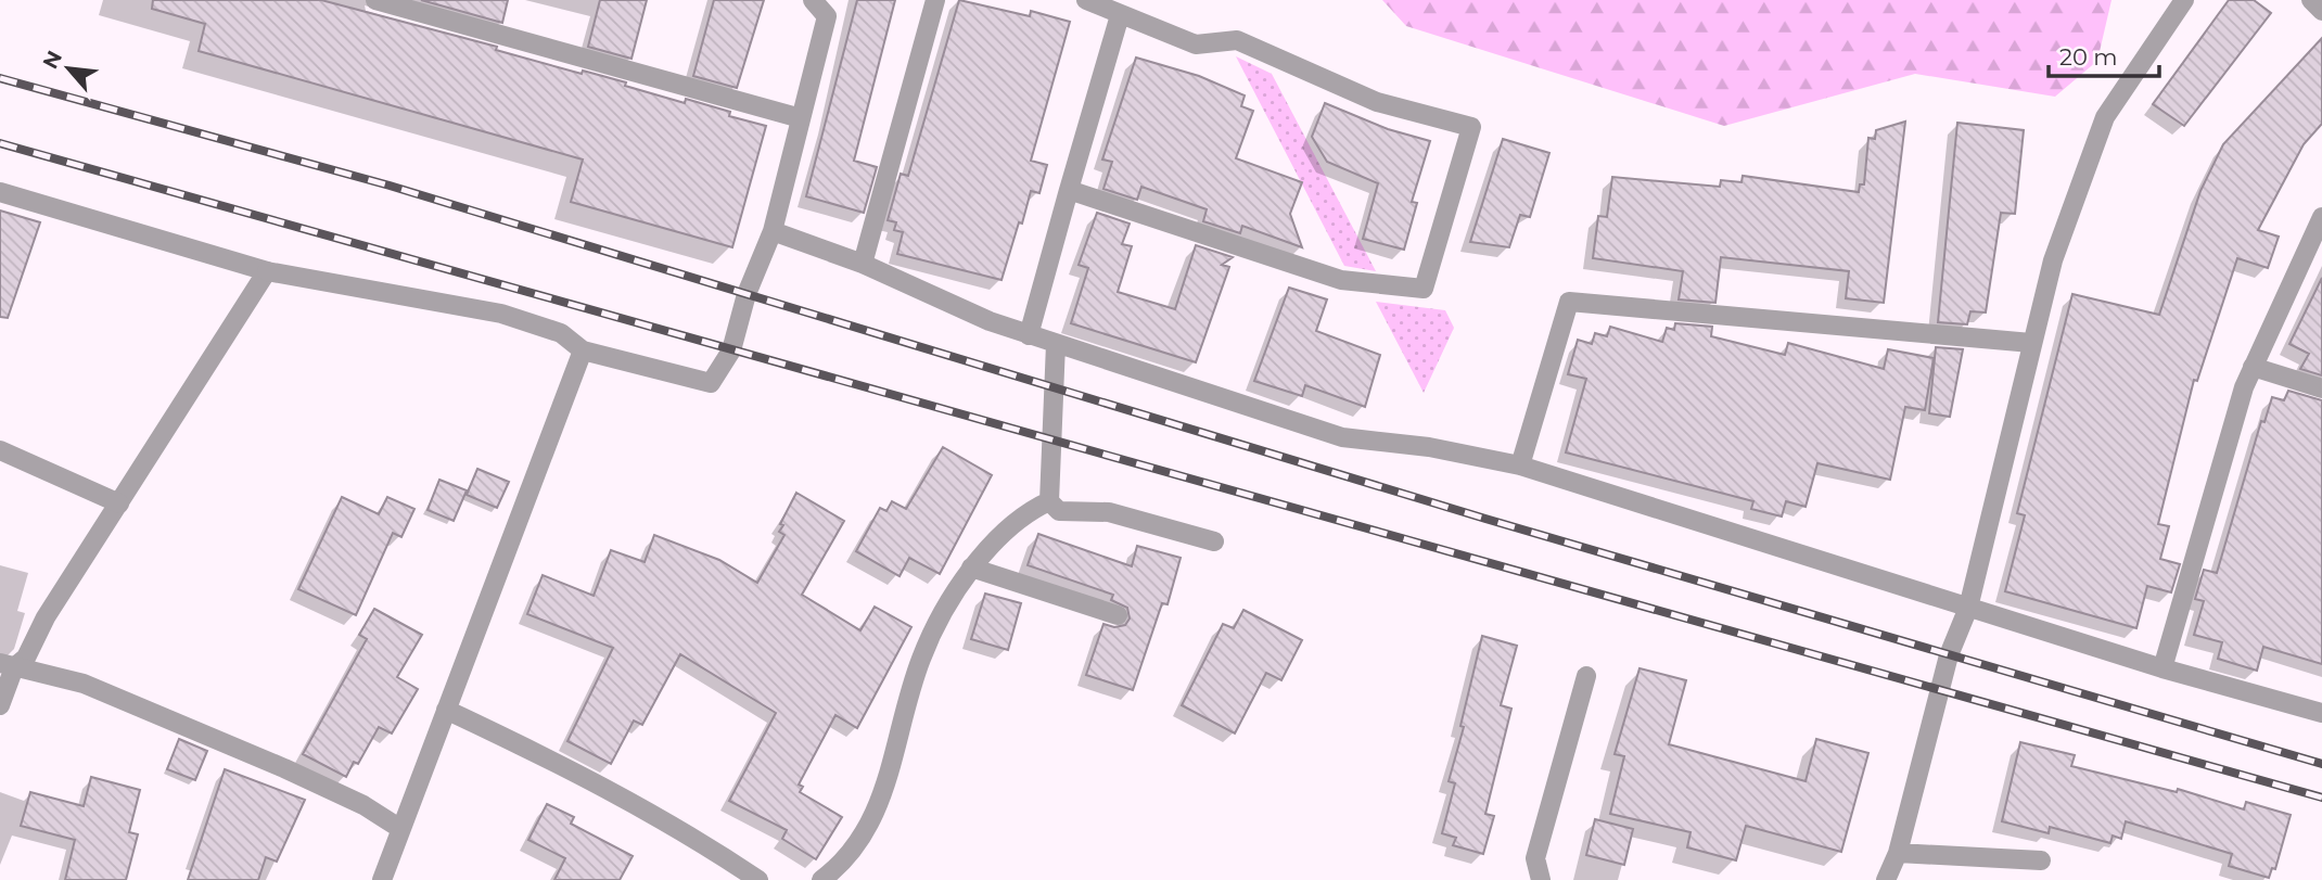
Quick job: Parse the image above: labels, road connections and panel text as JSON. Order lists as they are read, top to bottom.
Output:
{
  "scale_bar": "20 m",
  "north": "top left"
}
